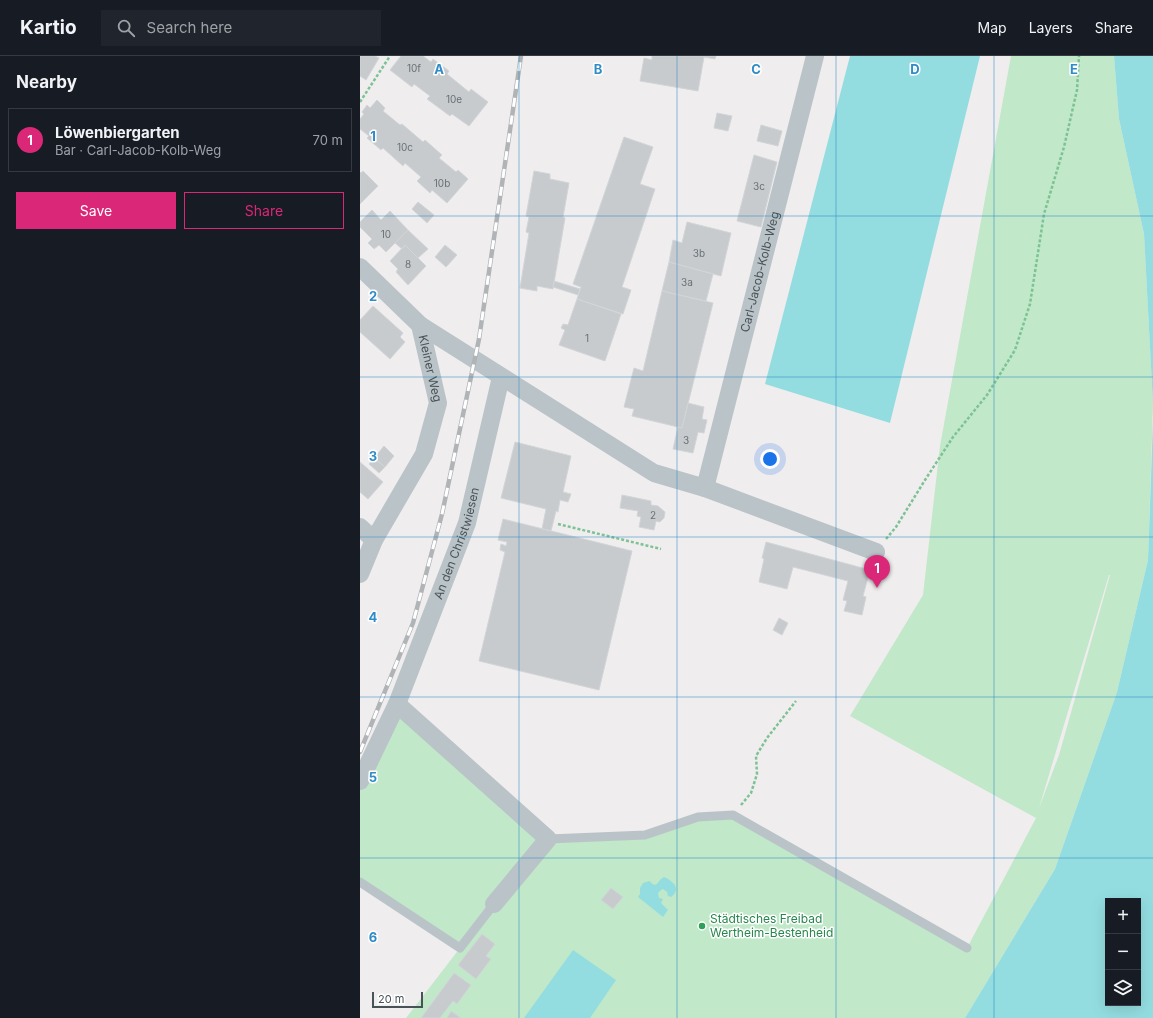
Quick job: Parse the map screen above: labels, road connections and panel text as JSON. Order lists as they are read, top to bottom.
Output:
{
  "streets": {
    "street": ["Carl-Jacob-Kolb-Weg", "Kleiner Weg", "An den Christwiesen"]
  },
  "places": ["Städtisches Freibad Wertheim-Bestenheid"],
  "house_numbers": [
    "10f",
    "10e",
    "10c",
    "10b",
    "3c",
    "10",
    "3b",
    "8",
    "3a",
    "1",
    "3",
    "2"
  ],
  "scale_bar": "20 m",
  "page": {
    "header": "Kartio",
    "search": "Search here",
    "nav": ["Map", "Layers", "Share"],
    "heading": "Nearby",
    "list": [
      {
        "mark": "1",
        "name": "Löwenbiergarten",
        "note": "Bar · Carl-Jacob-Kolb-Weg",
        "value": "70 m"
      }
    ],
    "buttons": ["Save", "Share"],
    "pins": "1",
    "map_buttons": ["+", "−"],
    "scale": "20 m"
  },
  "grid": {
    "columns": [
      "A",
      "B",
      "C",
      "D",
      "E"
    ],
    "rows": [
      "1",
      "2",
      "3",
      "4",
      "5",
      "6"
    ]
  }
}
